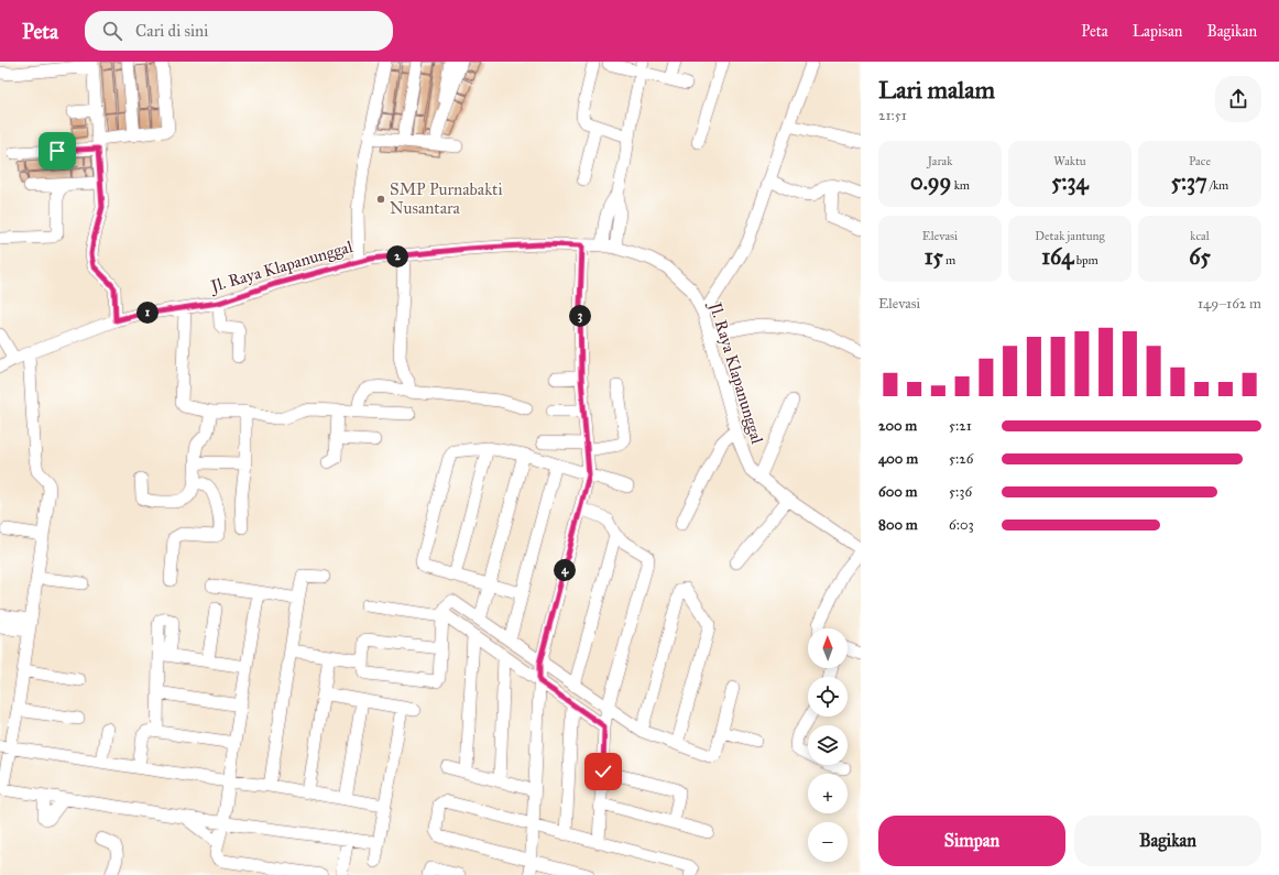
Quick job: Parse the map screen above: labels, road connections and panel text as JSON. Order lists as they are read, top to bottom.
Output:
{
  "streets": {
    "street": ["Jl. Raya Klapanunggal"]
  },
  "places": ["SMP Purnabakti Nusantara"],
  "north": "top",
  "page": {
    "header": "Peta",
    "search": "Cari di sini",
    "nav": ["Peta", "Lapisan", "Bagikan"],
    "heading": ["Lari malam", "21:51"],
    "stats": [
      ["Jarak", "0.99 km"],
      ["Waktu", "5:34"],
      ["Pace", "5:37 /km"],
      ["Elevasi", "15 m"],
      ["Detak jantung", "164 bpm"],
      ["kcal", "65"]
    ],
    "pins": [
      "2",
      "1",
      "3",
      "4"
    ],
    "chart": ["Elevasi", "149–162 m"],
    "list": [
      {
        "name": "200 m",
        "note": "5:21"
      },
      {
        "name": "400 m",
        "note": "5:26"
      },
      {
        "name": "600 m",
        "note": "5:36"
      },
      {
        "name": "800 m",
        "note": "6:03"
      }
    ],
    "map_buttons": ["+", "−"],
    "buttons": ["Simpan", "Bagikan"]
  }
}
